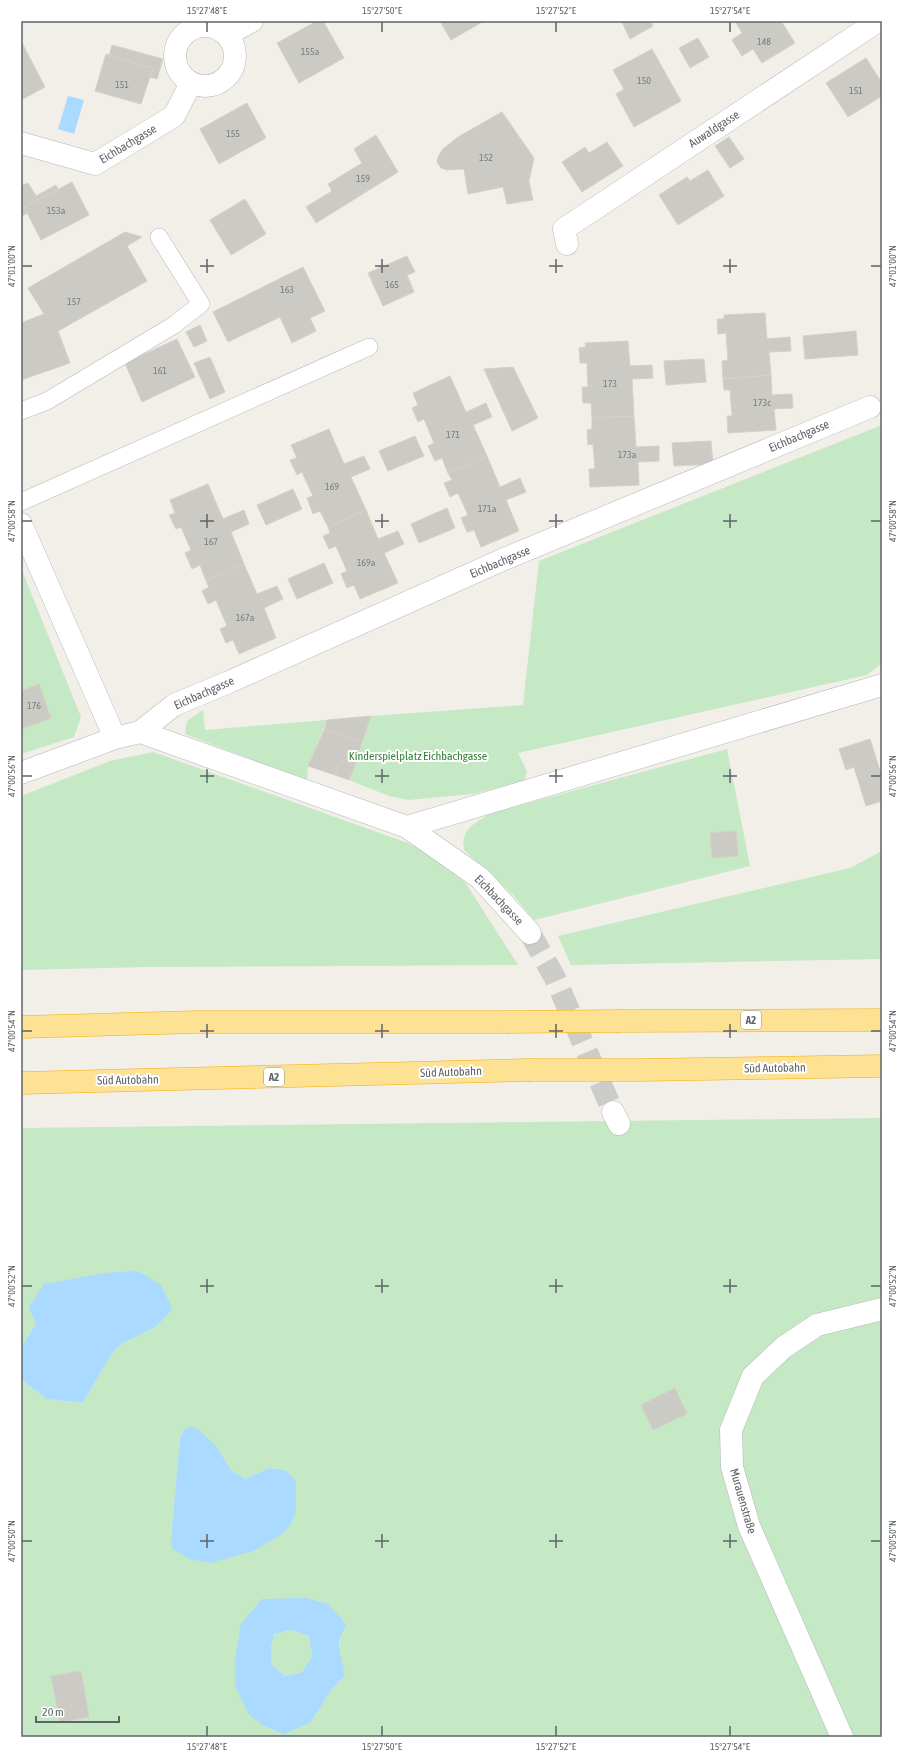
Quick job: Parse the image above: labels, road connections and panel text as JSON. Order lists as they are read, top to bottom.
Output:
{
  "streets": {
    "highway": ["A2", "Süd Autobahn"],
    "street": ["Auwaldgasse", "Eichbachgasse", "Murauenstraße"]
  },
  "parks": ["Kinderspielplatz Eichbachgasse"],
  "house_numbers": [
    "148",
    "155a",
    "150",
    "151",
    "151",
    "155",
    "152",
    "159",
    "153a",
    "165",
    "163",
    "157",
    "161",
    "173",
    "173c",
    "171",
    "173a",
    "169",
    "171a",
    "167",
    "169a",
    "167a",
    "176"
  ],
  "scale_bar": "20 m",
  "coordinates": [
    "15°27'48\"E",
    "15°27'50\"E",
    "15°27'52\"E",
    "15°27'54\"E",
    "47°01'00\"N",
    "47°00'58\"N",
    "47°00'56\"N",
    "47°00'54\"N",
    "47°00'52\"N",
    "47°00'50\"N"
  ]
}
